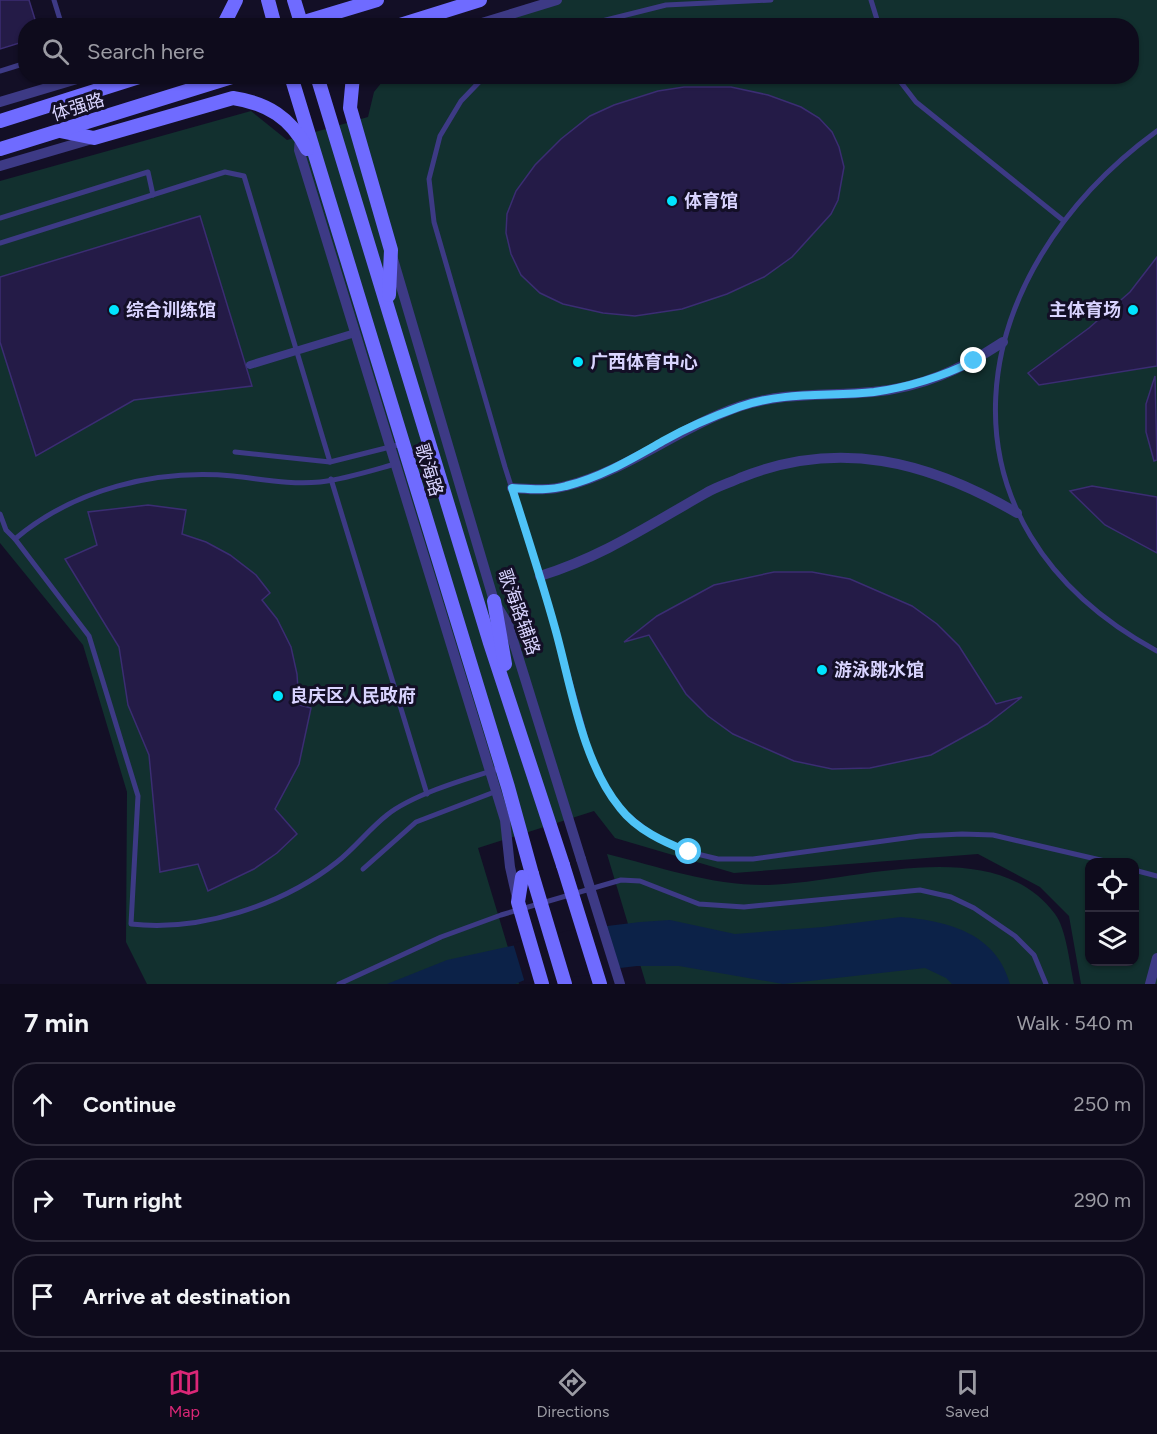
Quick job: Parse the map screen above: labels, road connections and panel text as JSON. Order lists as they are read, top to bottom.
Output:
{
  "streets": {
    "main road": ["体强路", "歌海路"],
    "street": ["歌海路辅路"]
  },
  "places": [
    "体育馆",
    "综合训练馆",
    "主体育场",
    "广西体育中心",
    "游泳跳水馆",
    "良庆区人民政府"
  ],
  "page": {
    "search": "Search here",
    "heading": ["7 min", "Walk · 540 m"],
    "list": [
      ["Continue", "250 m"],
      ["Turn right", "290 m"],
      "Arrive at destination"
    ],
    "nav": ["Map", "Directions", "Saved"]
  }
}
